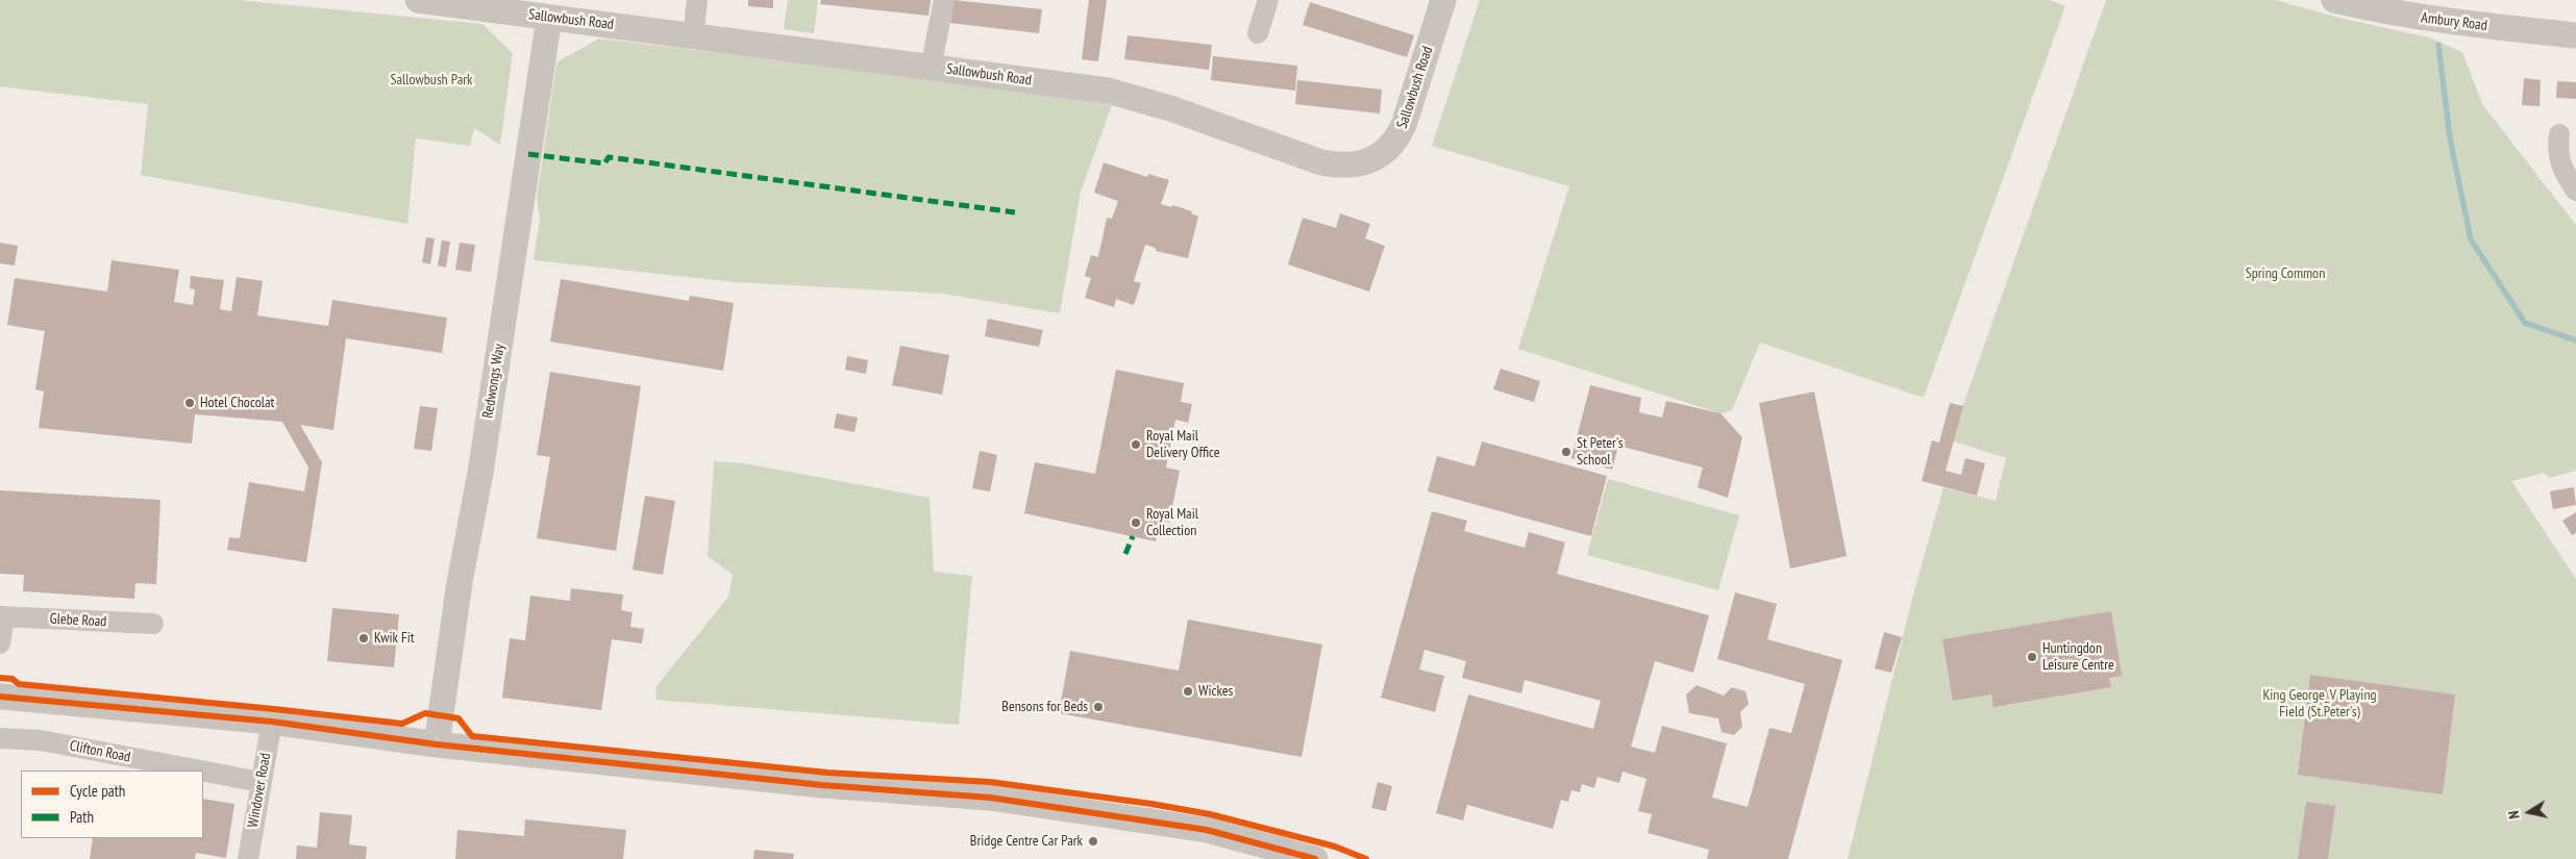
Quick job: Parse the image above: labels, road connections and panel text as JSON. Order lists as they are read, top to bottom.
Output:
{
  "streets": {
    "street": [
      "Sallowbush Road",
      "Ambury Road",
      "Redwongs Way",
      "Glebe Road",
      "Clifton Road",
      "Windover Road"
    ]
  },
  "crossings": [
    ["Sallowbush Road", "Redwongs Way"],
    ["Clifton Road", "Windover Road"]
  ],
  "parks": ["Sallowbush Park", "Spring Common", "King George_V Playing Field (St.Peter's)"],
  "places": [
    "Hotel Chocolat",
    "Royal Mail Delivery Office",
    "St Peter's School",
    "Royal Mail Collection",
    "Kwik Fit",
    "Huntingdon Leisure Centre",
    "Wickes",
    "Bensons for Beds",
    "Bridge Centre Car Park"
  ],
  "legend": ["Cycle path", "Path"],
  "north": "left"
}
